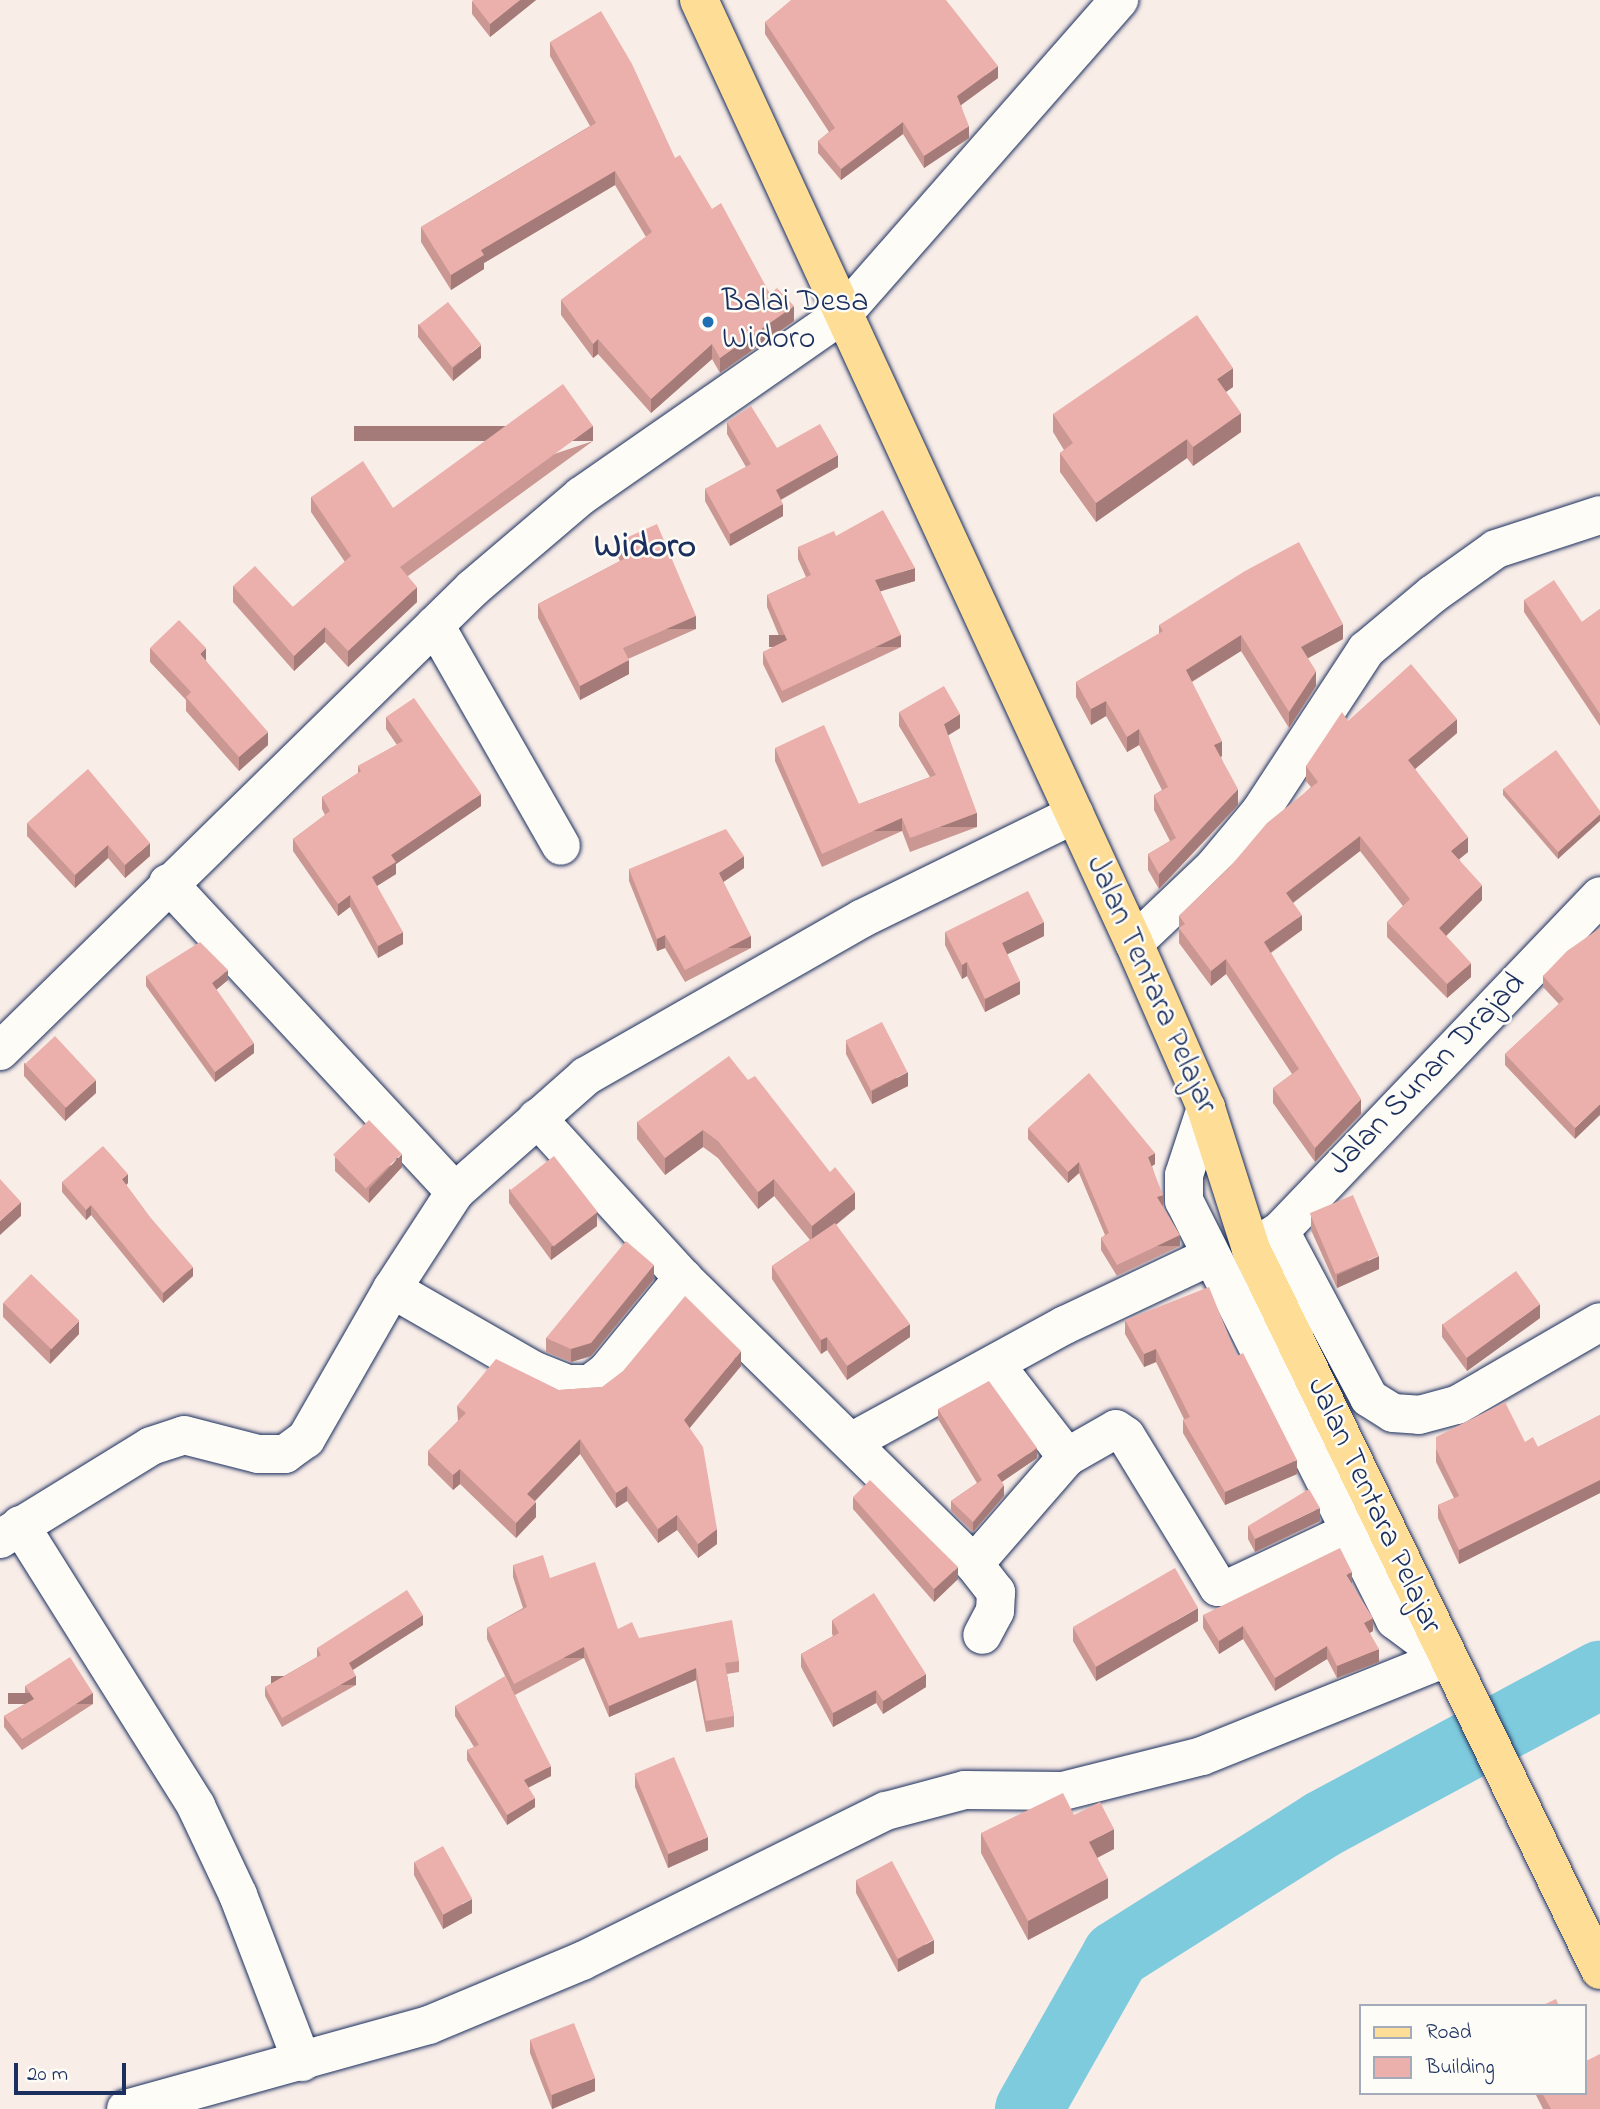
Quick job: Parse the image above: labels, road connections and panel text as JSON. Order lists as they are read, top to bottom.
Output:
{
  "streets": {
    "main road": ["Jalan Tentara Pelajar"],
    "street": ["Jalan Sunan Drajad"]
  },
  "crossings": [
    ["Jalan Tentara Pelajar", "Jalan Sunan Drajad"]
  ],
  "districts": ["Widoro"],
  "places": ["Balai Desa Widoro"],
  "legend": ["Road", "Building"],
  "scale_bar": "20 m"
}
